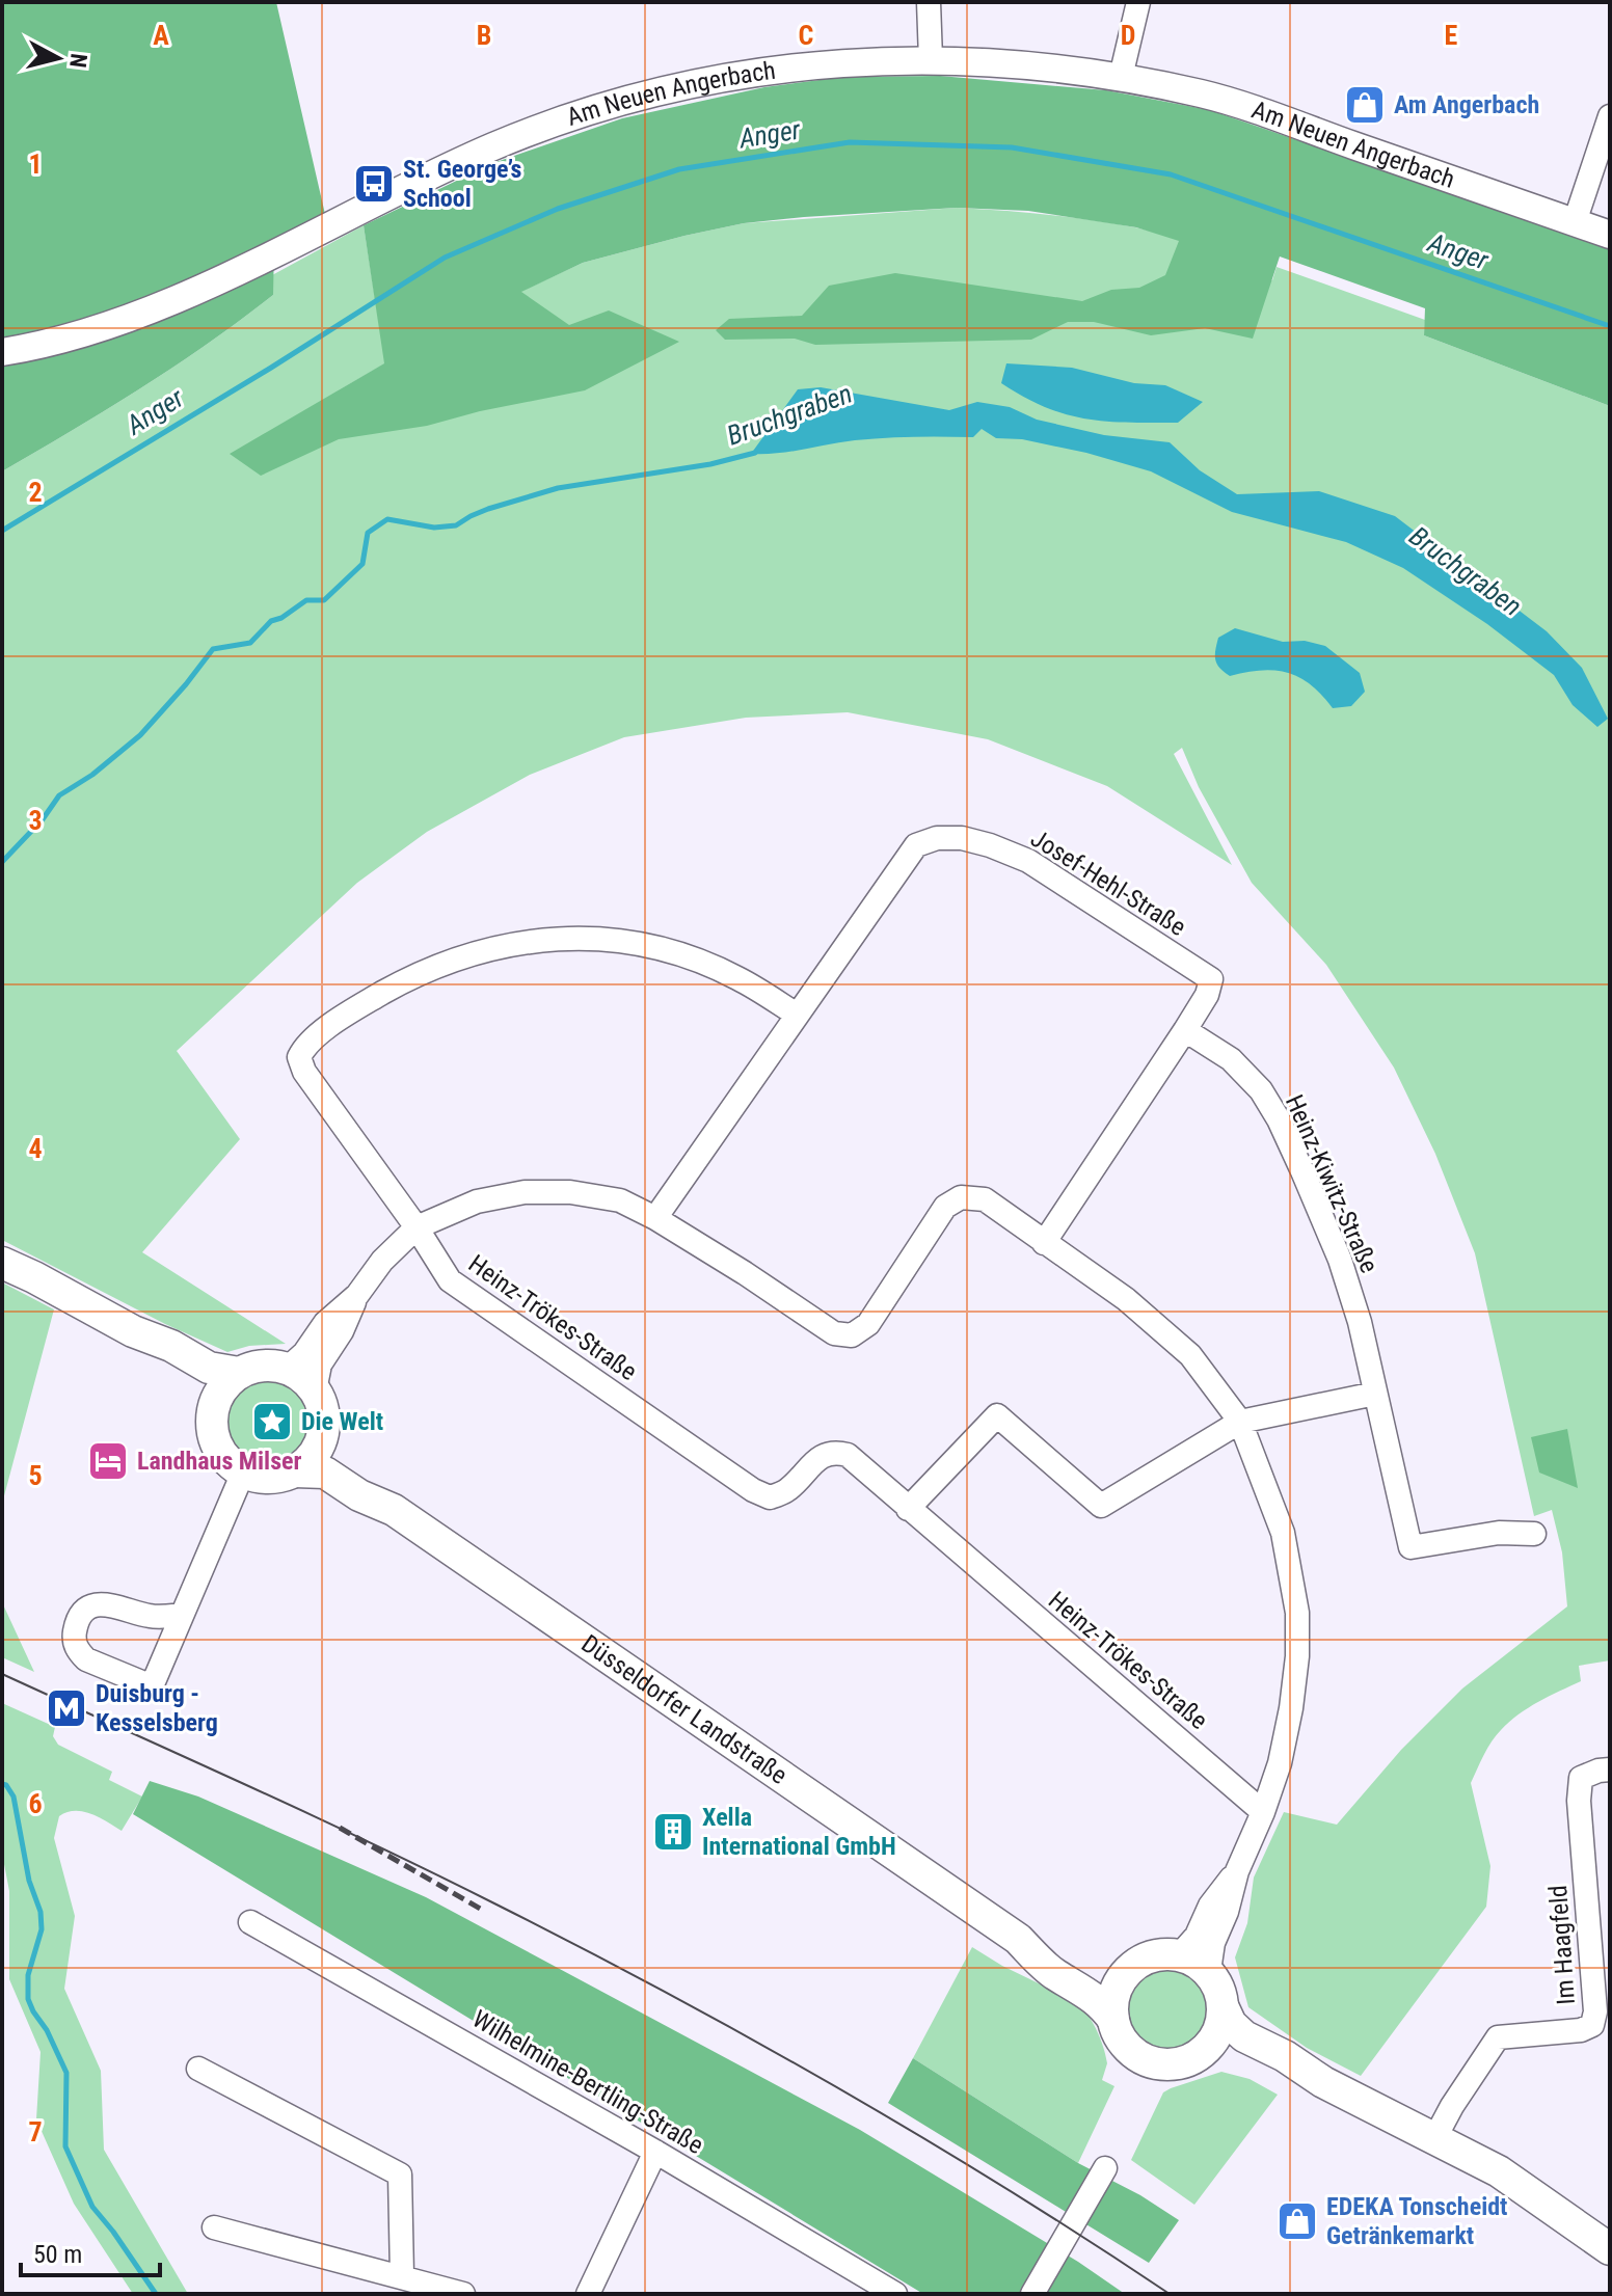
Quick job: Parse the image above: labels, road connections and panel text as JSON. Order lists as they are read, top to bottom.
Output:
{
  "streets": {
    "main road": ["Düsseldorfer Landstraße"],
    "street": [
      "Am Neuen Angerbach",
      "Josef-Hehl-Straße",
      "Heinz-Kiwitz-Straße",
      "Heinz-Trökes-Straße",
      "Im Haagfeld",
      "Wilhelmine-Bertling-Straße"
    ]
  },
  "crossings": [
    ["Josef-Hehl-Straße", "Heinz-Kiwitz-Straße"],
    ["Josef-Hehl-Straße", "Heinz-Trökes-Straße"]
  ],
  "water": ["Anger", "Bruchgraben"],
  "places": {
    "shop": ["Am Angerbach", "EDEKA Tonscheidt Getränkemarkt"],
    "bus stop": ["St. George’s School"],
    "place": ["Die Welt"],
    "hotel": ["Landhaus Milser"],
    "metro station": ["Duisburg - Kesselsberg"],
    "building": ["Xella International GmbH"]
  },
  "scale_bar": "50 m",
  "north": "right",
  "grid": {
    "columns": [
      "A",
      "B",
      "C",
      "D",
      "E"
    ],
    "rows": [
      "1",
      "2",
      "3",
      "4",
      "5",
      "6",
      "7"
    ]
  }
}
